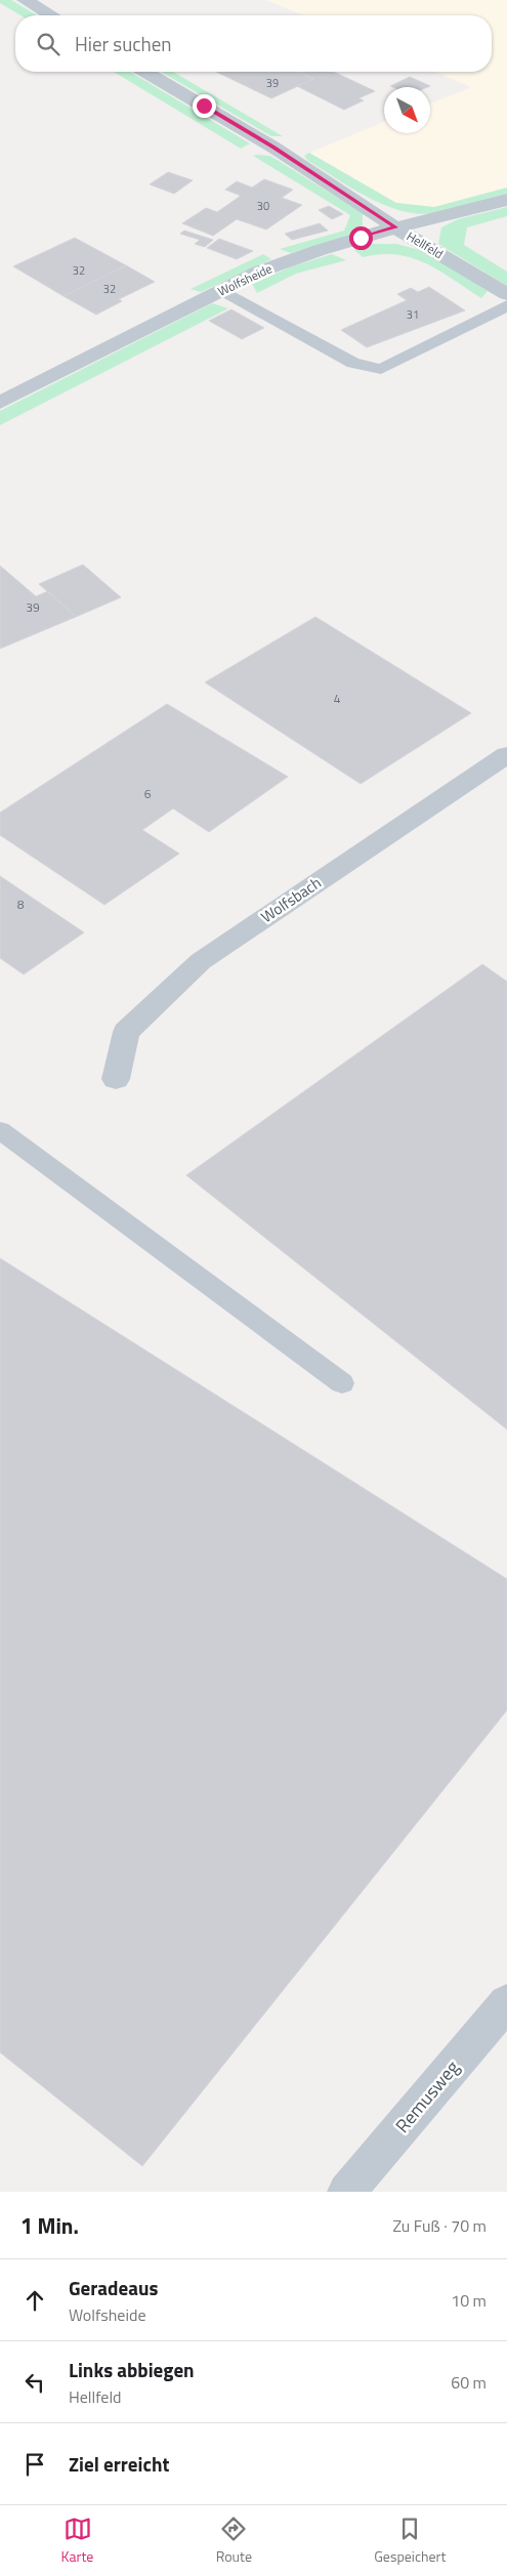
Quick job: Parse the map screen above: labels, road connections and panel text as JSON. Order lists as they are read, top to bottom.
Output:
{
  "streets": {
    "street": [
      "Hellfeld",
      "Wolfsheide",
      "Wolfsbach",
      "Remusweg"
    ]
  },
  "crossings": [
    ["Hellfeld", "Wolfsheide"]
  ],
  "house_numbers": [
    "39",
    "30",
    "32",
    "32",
    "31",
    "39",
    "4",
    "6",
    "8"
  ],
  "north": "bottom right",
  "page": {
    "search": "Hier suchen",
    "heading": ["1 Min.", "Zu Fuß · 70 m"],
    "list": [
      ["Geradeaus", "Wolfsheide", "10 m"],
      ["Links abbiegen", "Hellfeld", "60 m"],
      "Ziel erreicht"
    ],
    "nav": ["Karte", "Route", "Gespeichert"]
  }
}
